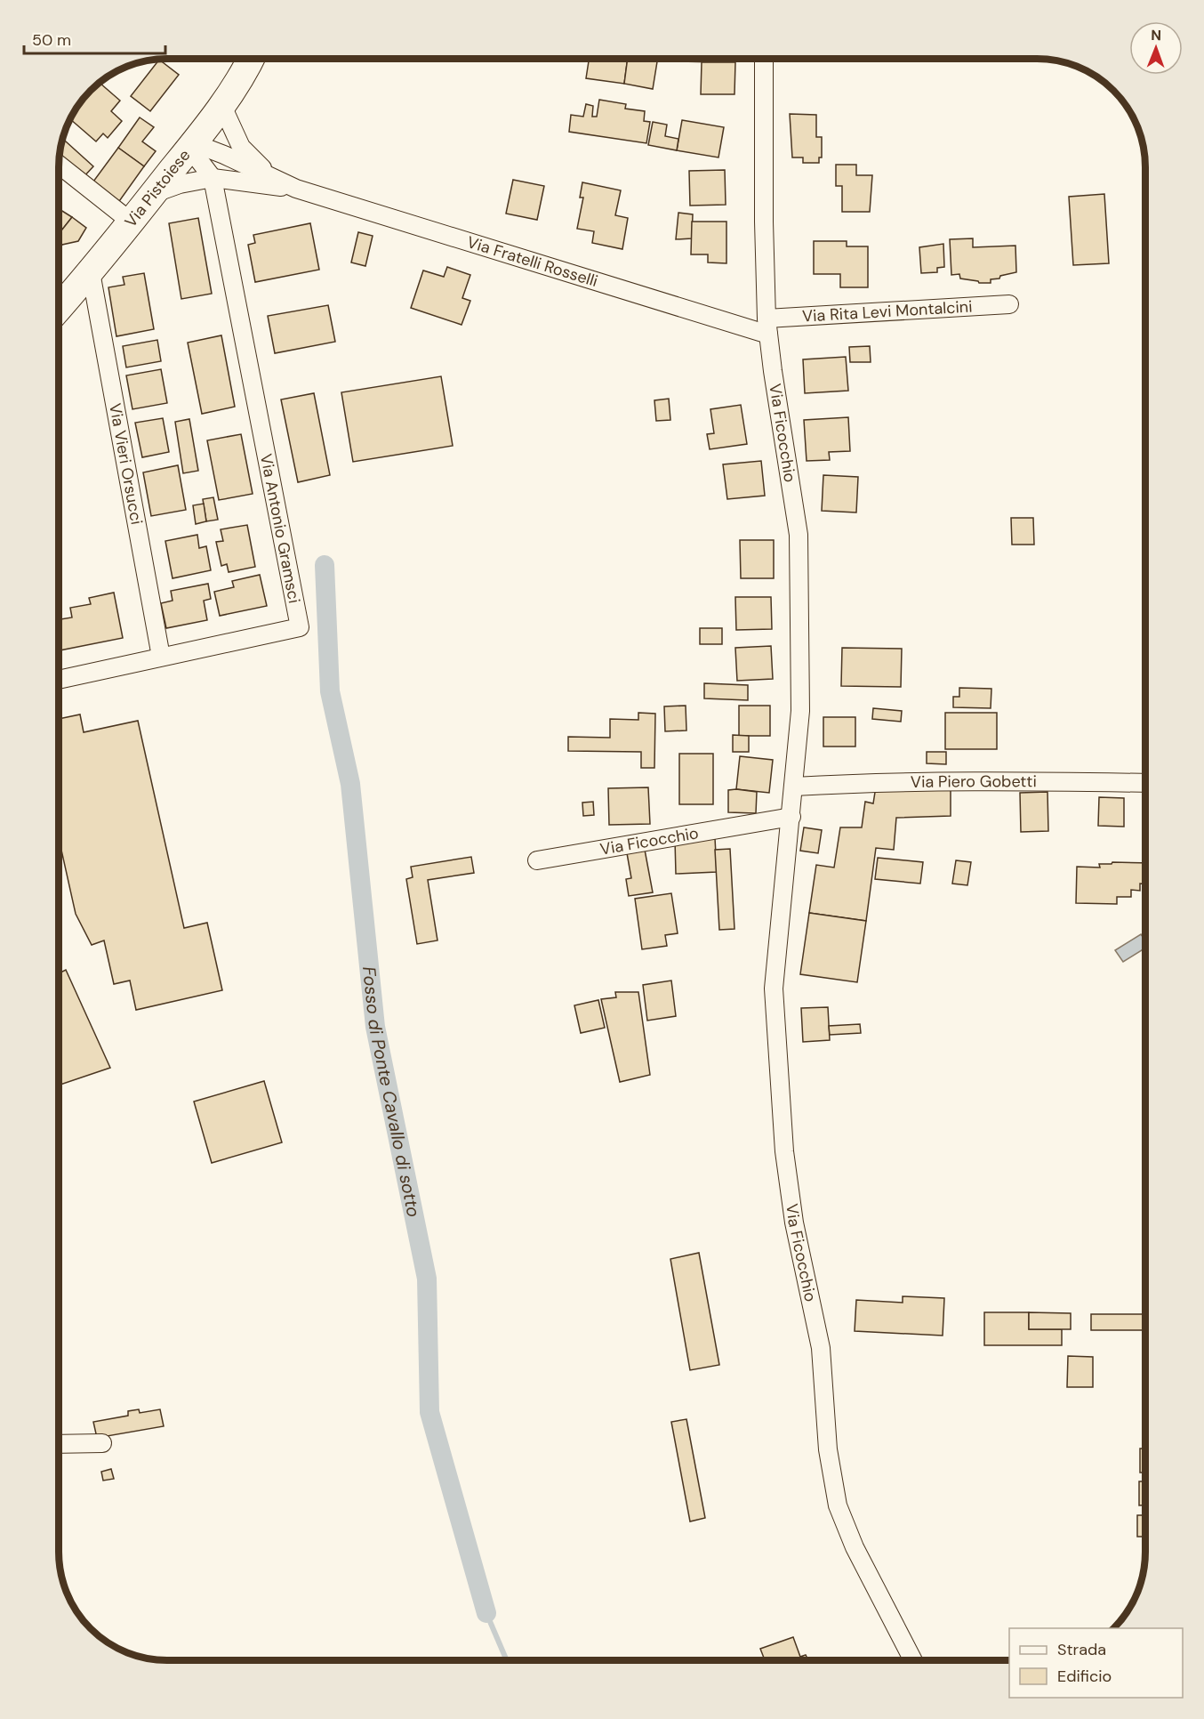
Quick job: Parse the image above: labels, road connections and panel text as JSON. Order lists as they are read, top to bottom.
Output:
{
  "streets": {
    "main road": ["Via Pistoiese"],
    "street": [
      "Via Fratelli Rosselli",
      "Via Rita Levi Montalcini",
      "Via Ficocchio",
      "Via Vieri Orsucci",
      "Via Antonio Gramsci",
      "Via Piero Gobetti"
    ]
  },
  "crossings": [
    ["Via Pistoiese", "Via Fratelli Rosselli"],
    ["Via Pistoiese", "Via Vieri Orsucci"],
    ["Via Fratelli Rosselli", "Via Rita Levi Montalcini"],
    ["Via Fratelli Rosselli", "Via Ficocchio"],
    ["Via Fratelli Rosselli", "Via Antonio Gramsci"],
    ["Via Rita Levi Montalcini", "Via Ficocchio"],
    ["Via Ficocchio", "Via Piero Gobetti"],
    ["Via Vieri Orsucci", "Via Antonio Gramsci"]
  ],
  "water": ["Fosso di Ponte Cavallo di sotto"],
  "legend": ["Strada", "Edificio"],
  "scale_bar": "50 m",
  "north": "top"
}
